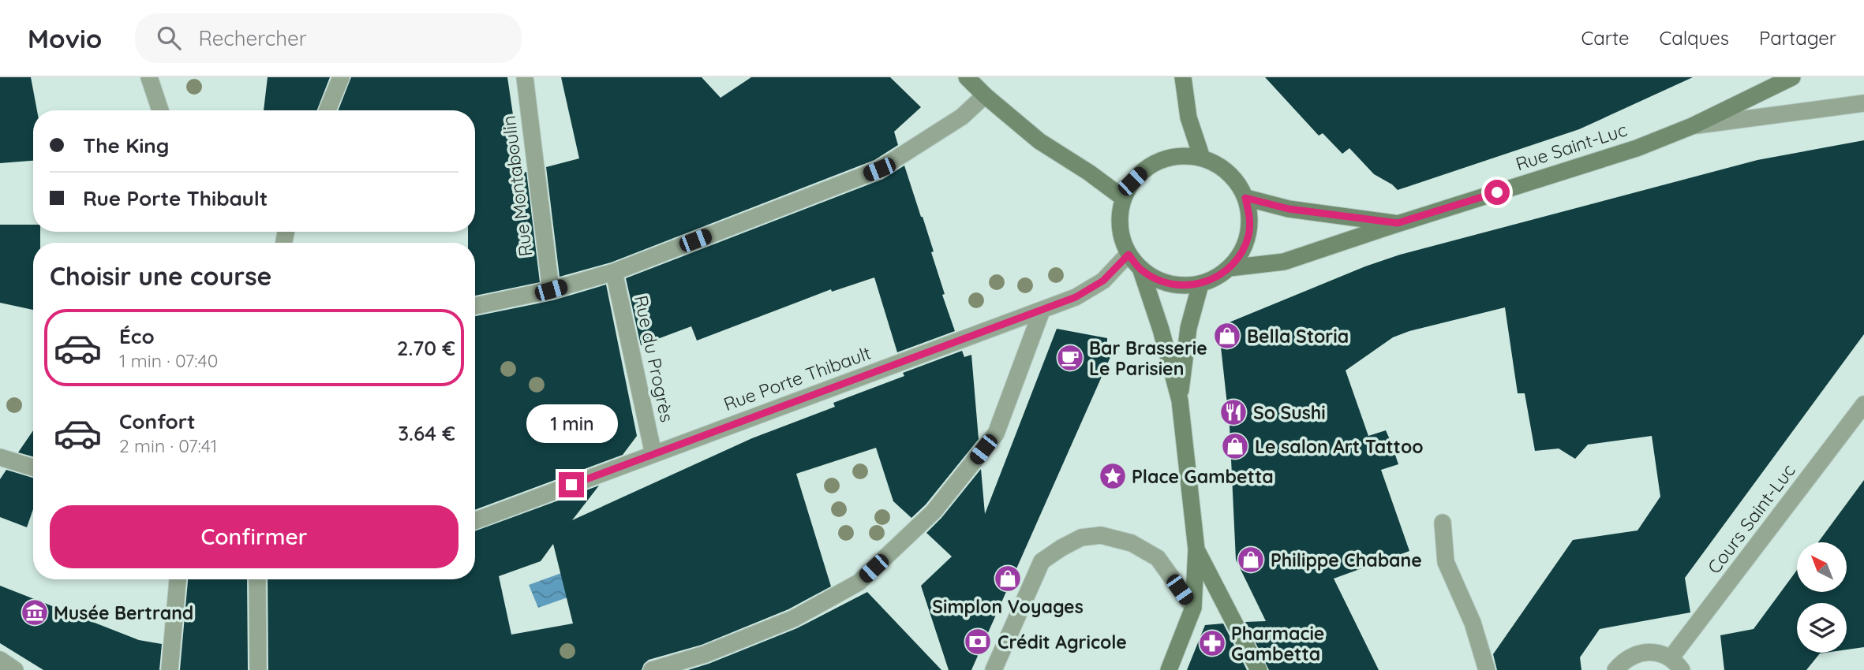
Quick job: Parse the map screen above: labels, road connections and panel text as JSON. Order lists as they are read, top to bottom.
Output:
{
  "streets": {
    "main road": ["Rue Saint-Luc"],
    "street": [
      "Rue Montaboulin",
      "Rue du Progrès",
      "Rue Porte Thibault",
      "Cours Saint-Luc"
    ]
  },
  "crossings": [
    ["Rue Saint-Luc", "Rue Porte Thibault"],
    ["Rue du Progrès", "Rue Porte Thibault"]
  ],
  "places": {
    "shop": [
      "Bella Storia",
      "Le salon Art Tattoo",
      "Philippe Chabane",
      "Simplon Voyages"
    ],
    "cafe": ["Bar Brasserie Le Parisien"],
    "restaurant": ["So Sushi"],
    "place": ["Place Gambetta"],
    "museum": ["Musée Bertrand"],
    "bank": ["Crédit Agricole"],
    "pharmacy": ["Pharmacie Gambetta"]
  },
  "north": "top left",
  "page": {
    "header": "Movio",
    "search": "Rechercher",
    "nav": ["Carte", "Calques", "Partager"],
    "banner": ["The King", "Rue Porte Thibault"],
    "heading": "Choisir une course",
    "list": [
      {
        "name": "Éco",
        "note": "1 min · 07:40",
        "value": "2.70 €"
      },
      {
        "name": "Confort",
        "note": "2 min · 07:41",
        "value": "3.64 €"
      }
    ],
    "bubble": "1 min",
    "buttons": "Confirmer"
  }
}
